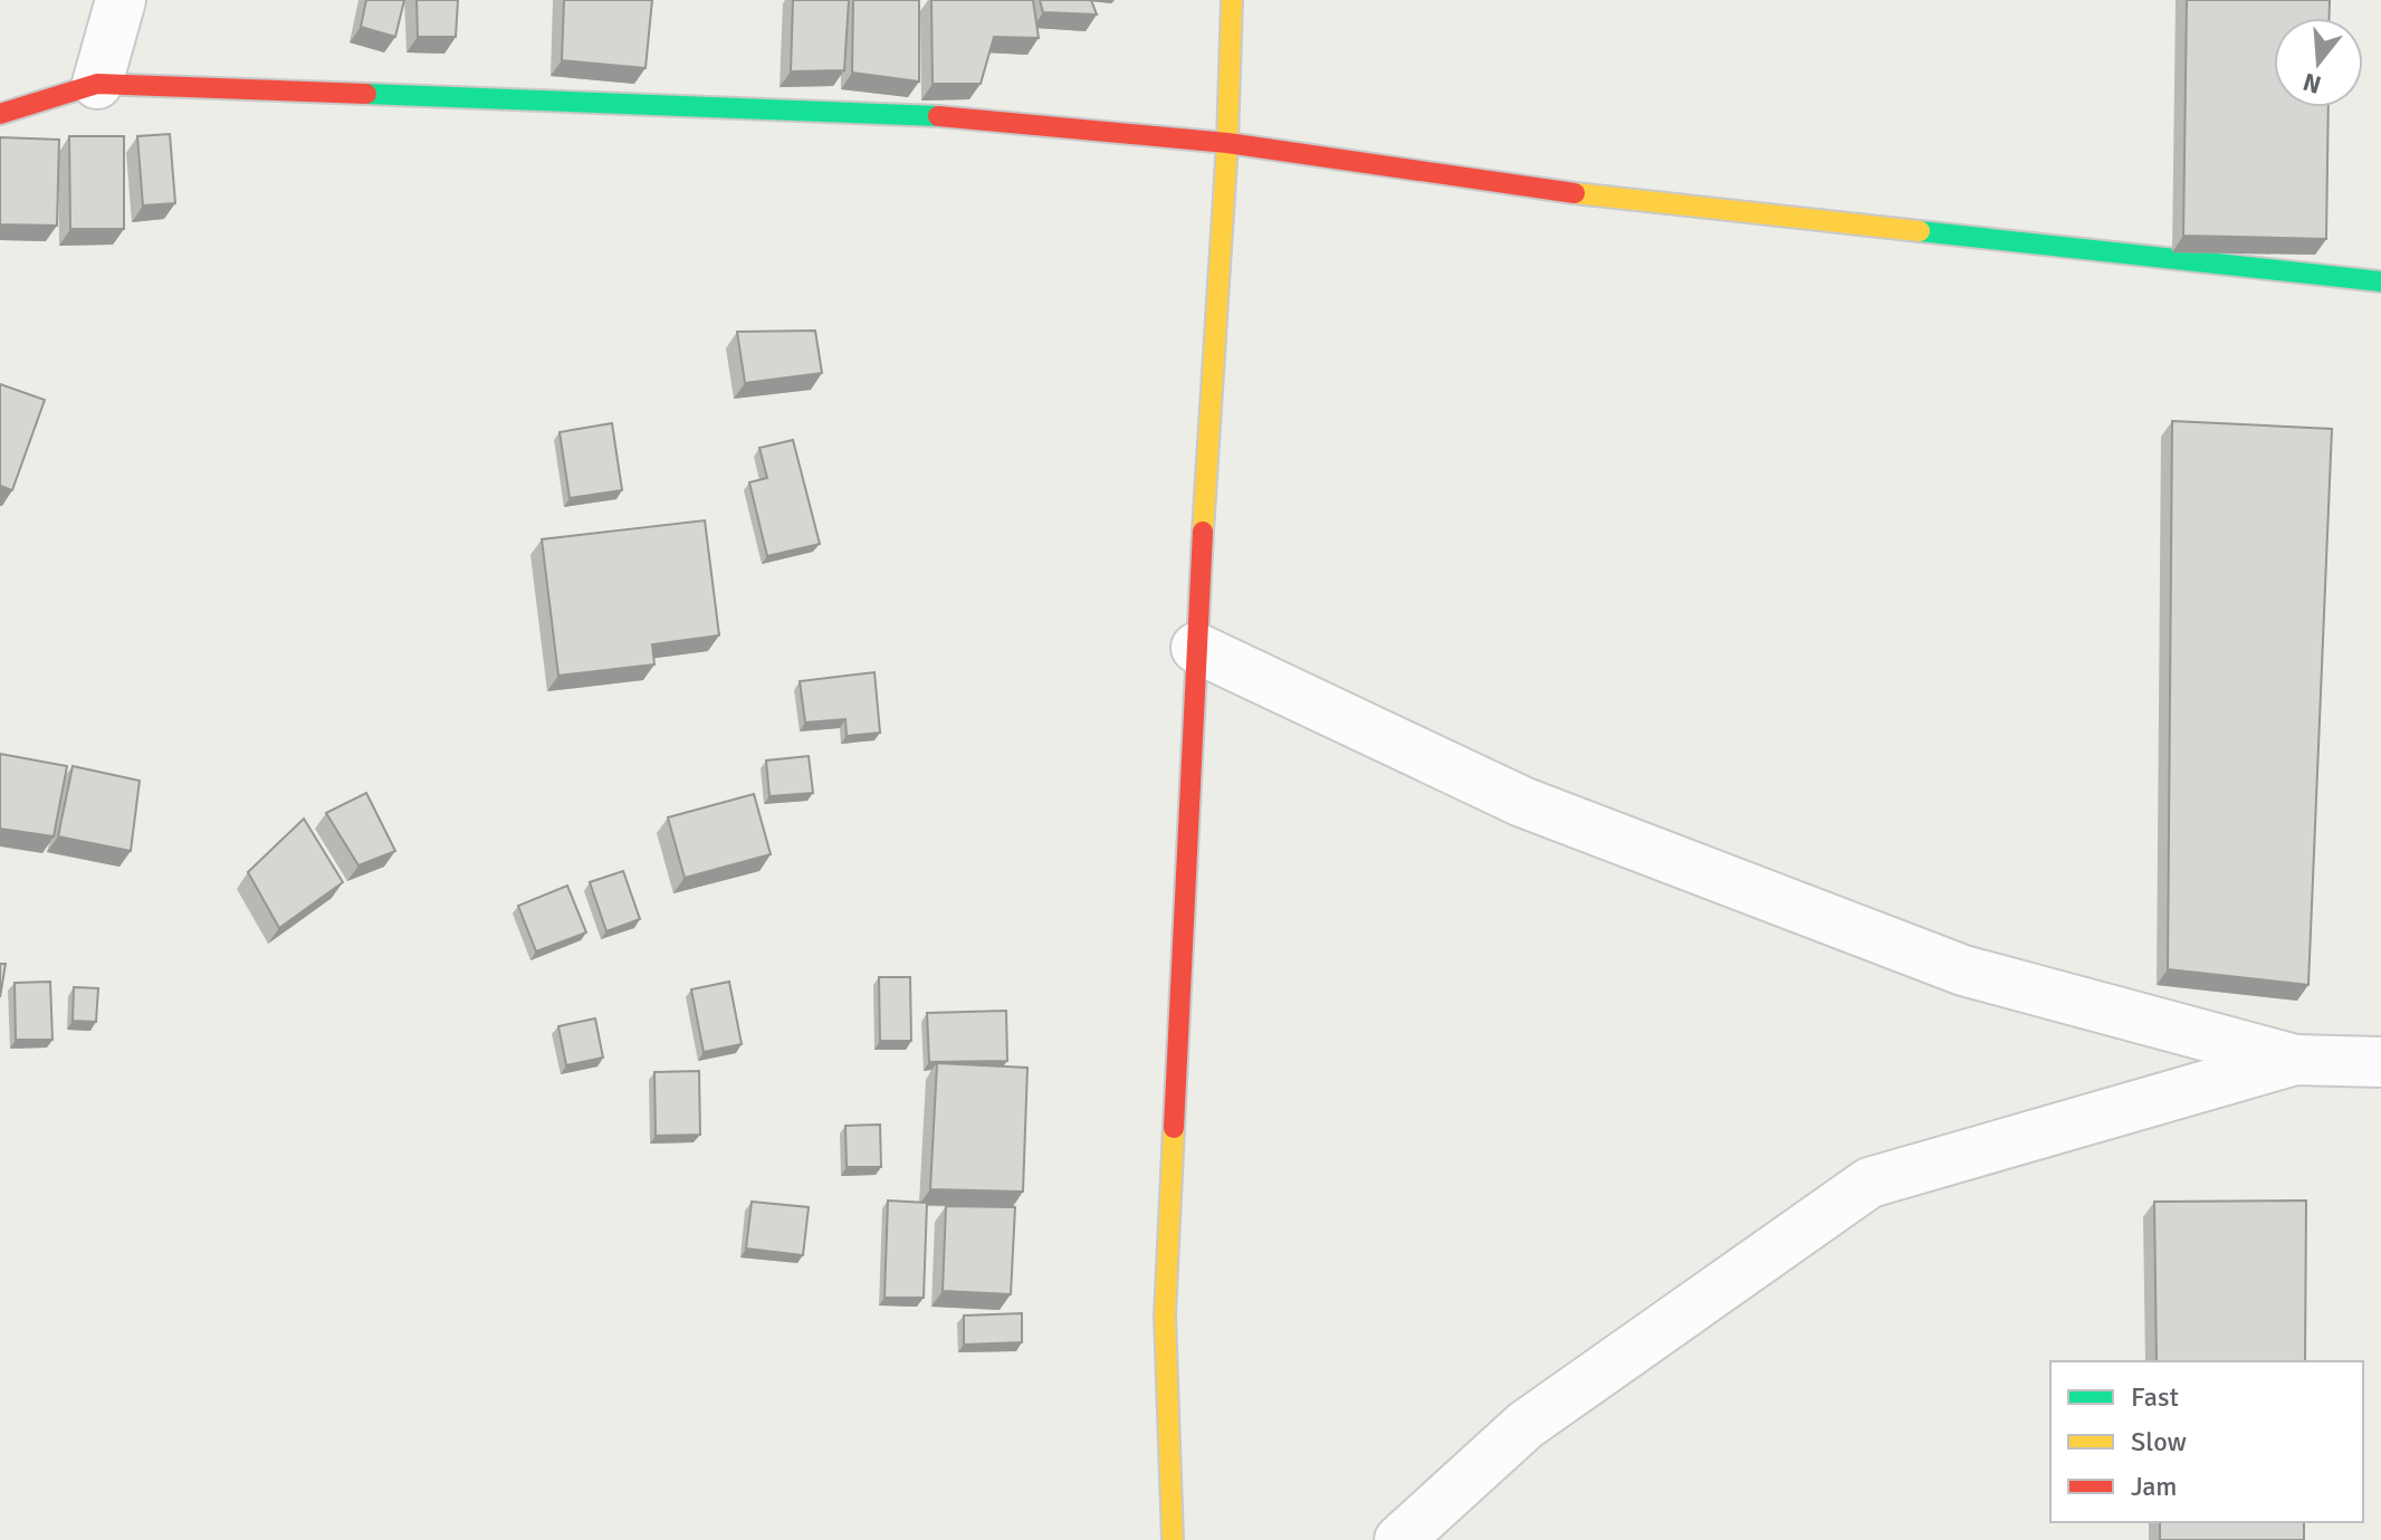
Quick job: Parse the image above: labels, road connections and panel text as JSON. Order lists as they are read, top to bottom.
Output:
{
  "legend": ["Fast", "Slow", "Jam"],
  "north": "bottom"
}
